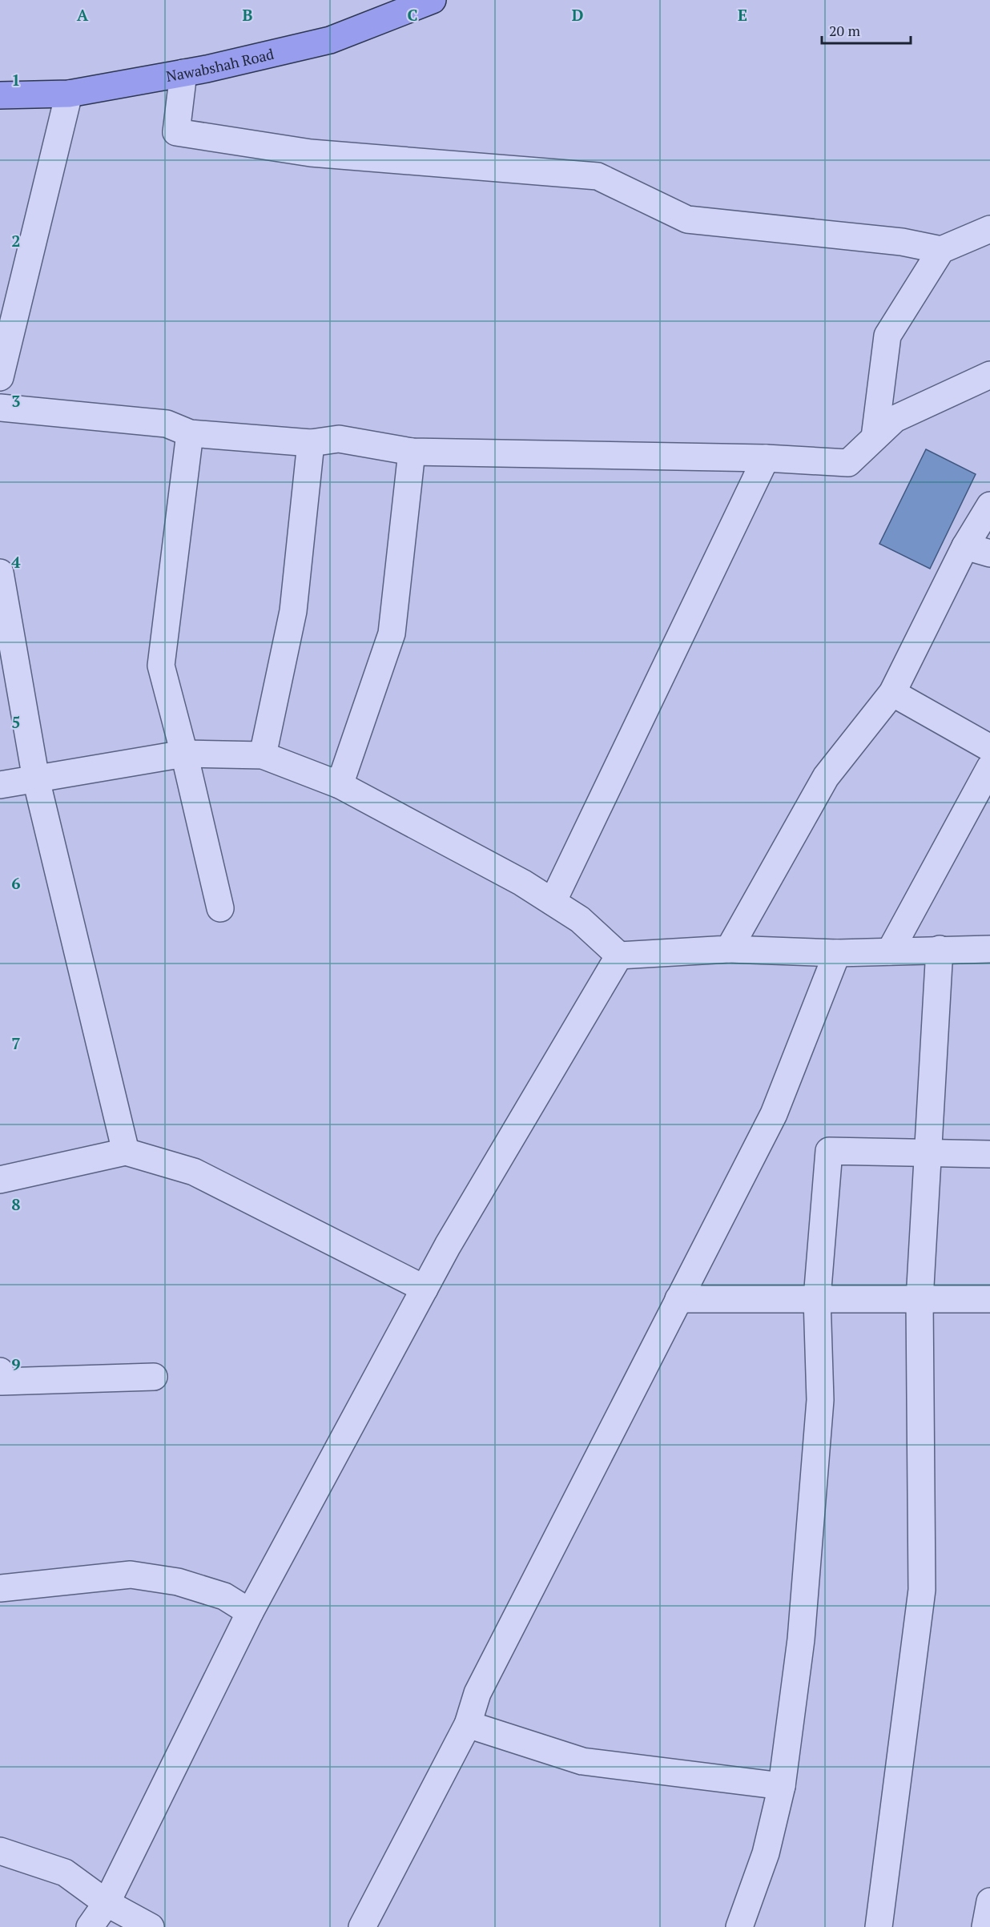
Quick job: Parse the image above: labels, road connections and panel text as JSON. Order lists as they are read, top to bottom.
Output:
{
  "streets": {
    "main road": ["Nawabshah Road"]
  },
  "scale_bar": "20 m",
  "grid": {
    "columns": [
      "A",
      "B",
      "C",
      "D",
      "E"
    ],
    "rows": [
      "1",
      "2",
      "3",
      "4",
      "5",
      "6",
      "7",
      "8",
      "9"
    ]
  }
}
